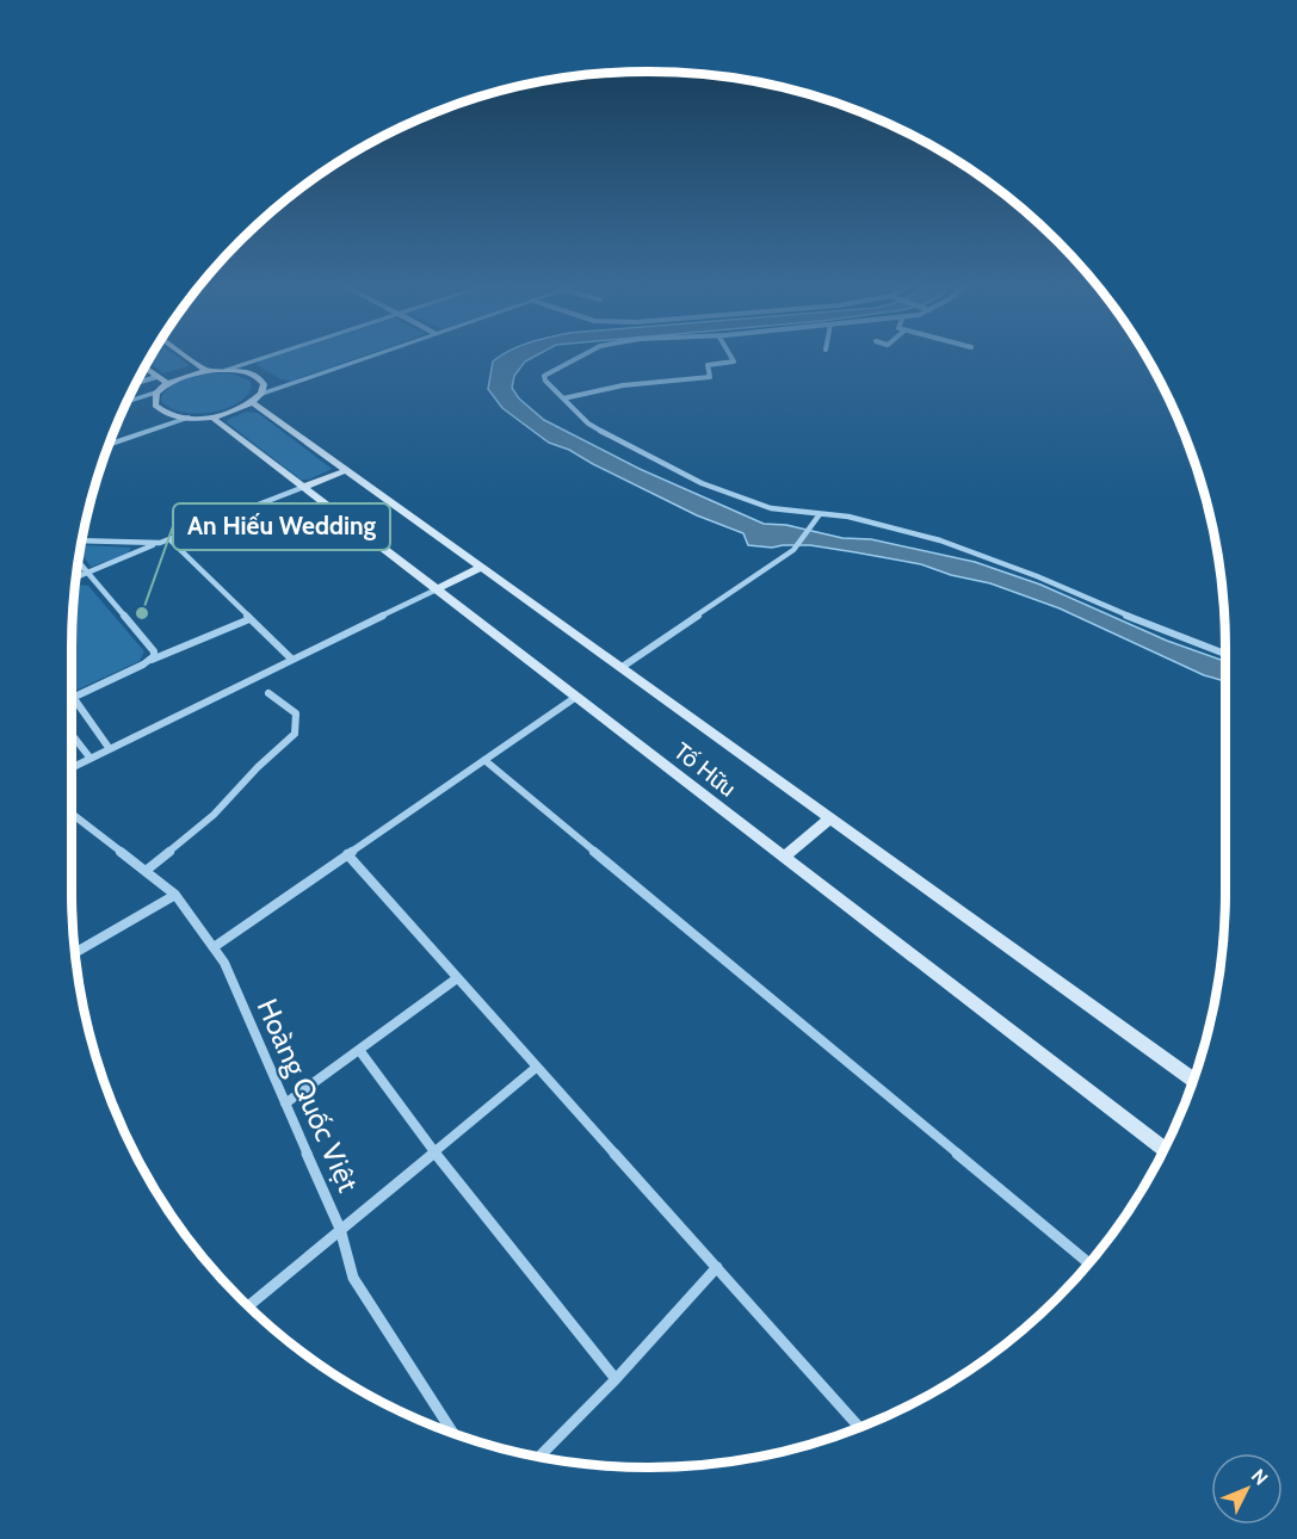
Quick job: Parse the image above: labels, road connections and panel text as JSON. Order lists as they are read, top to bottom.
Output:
{
  "streets": {
    "main road": ["Tố Hữu"],
    "street": ["Hoàng Quốc Việt"]
  },
  "places": ["An Hiếu Wedding"],
  "north": "top right"
}
